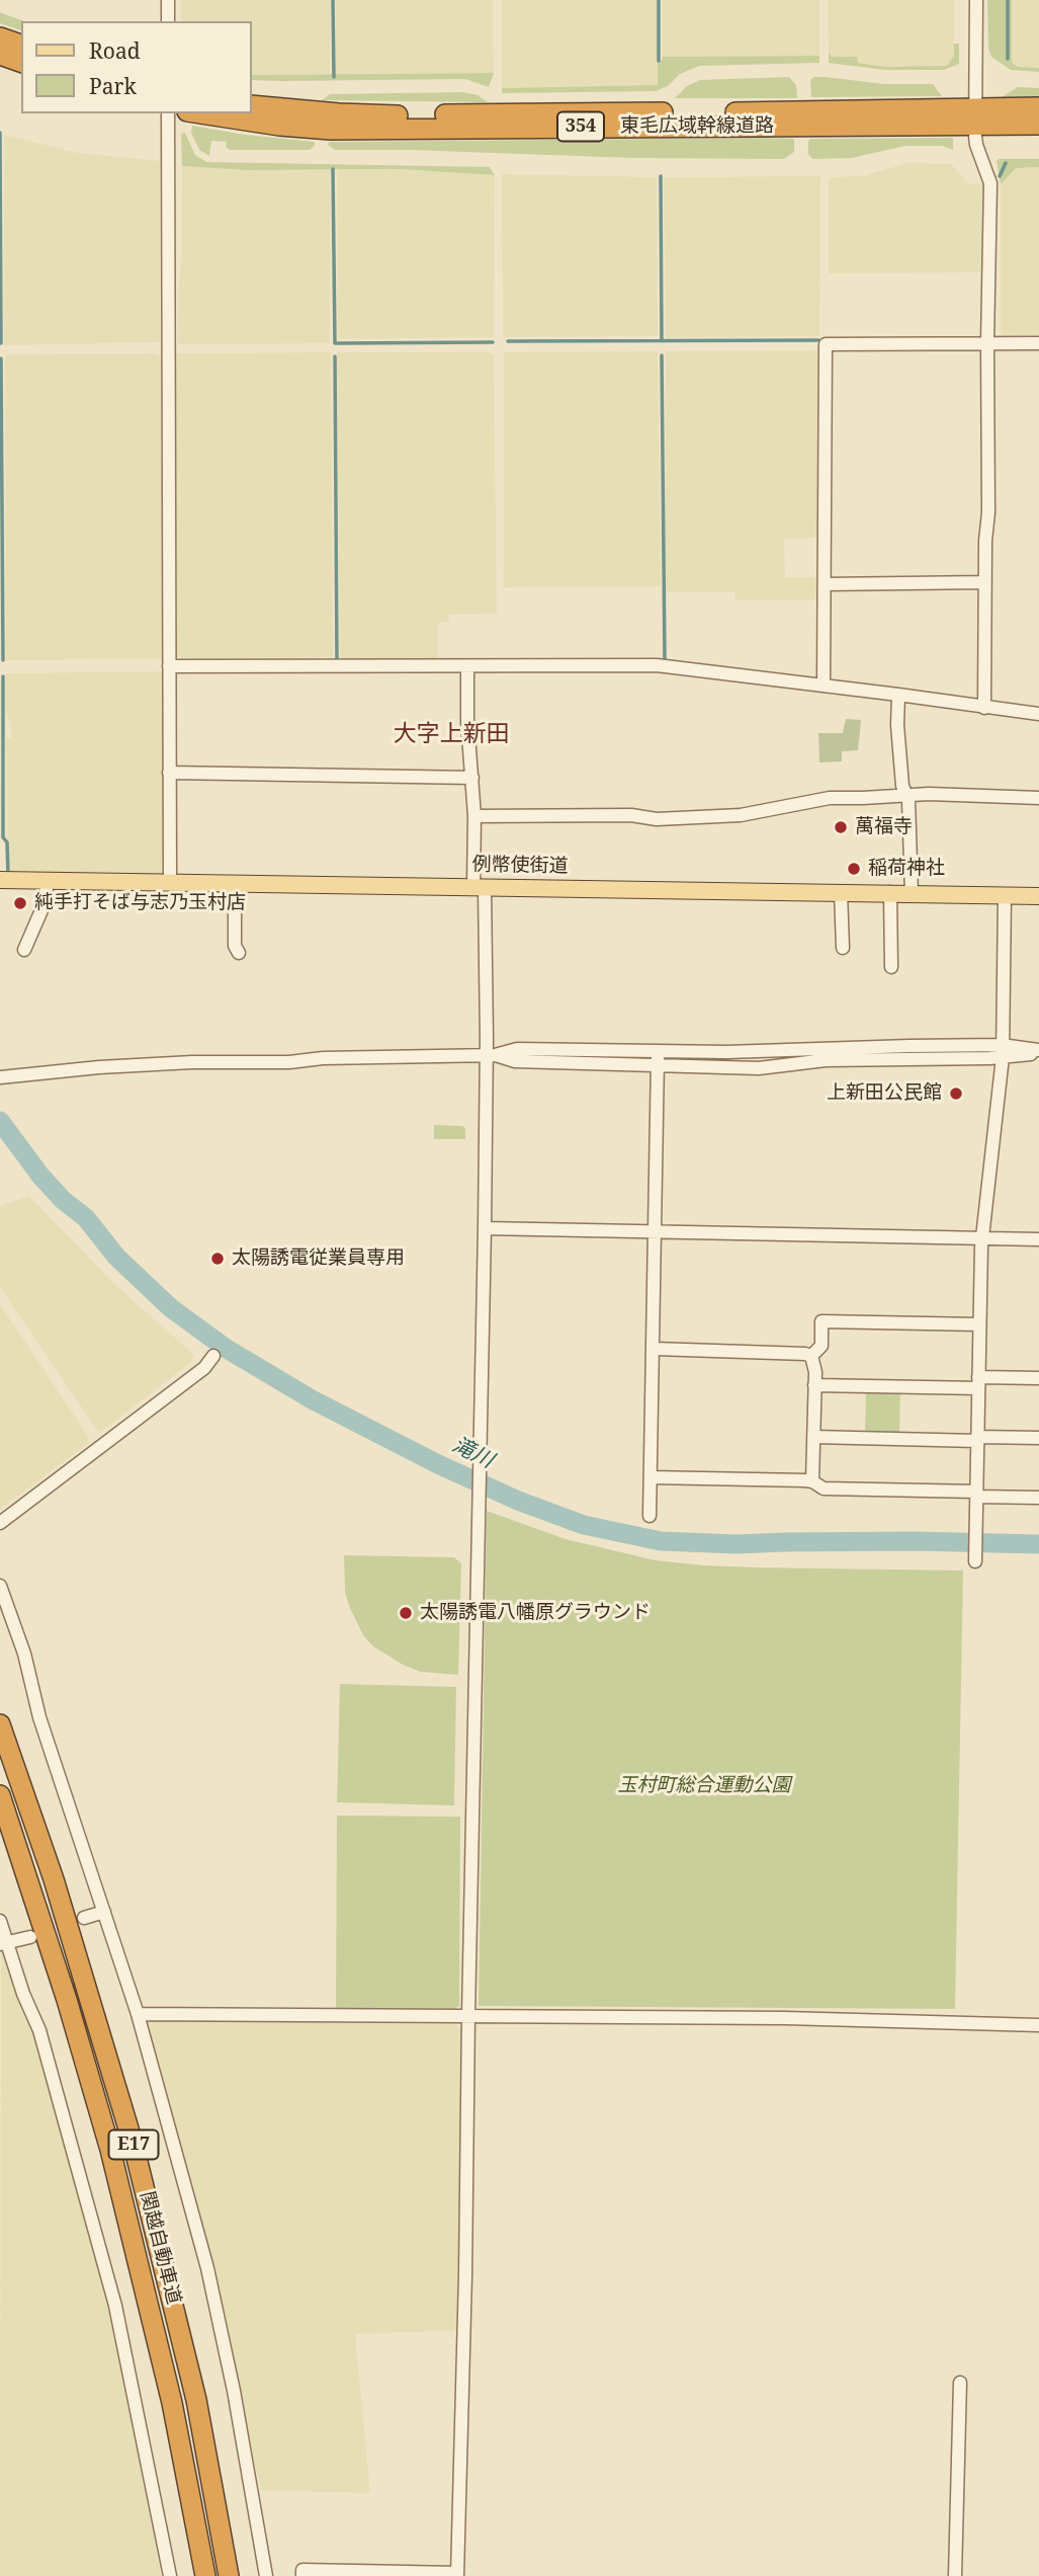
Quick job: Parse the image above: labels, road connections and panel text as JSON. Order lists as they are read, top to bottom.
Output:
{
  "streets": {
    "highway": [
      "354",
      "東毛広域幹線道路",
      "E17",
      "関越自動車道"
    ],
    "main road": ["例幣使街道"]
  },
  "districts": ["大字上新田"],
  "water": ["滝川"],
  "parks": ["玉村町総合運動公園"],
  "places": [
    "萬福寺",
    "稲荷神社",
    "純手打そば与志乃玉村店",
    "上新田公民館",
    "太陽誘電従業員専用",
    "太陽誘電八幡原グラウンド"
  ],
  "legend": ["Road", "Park"]
}
